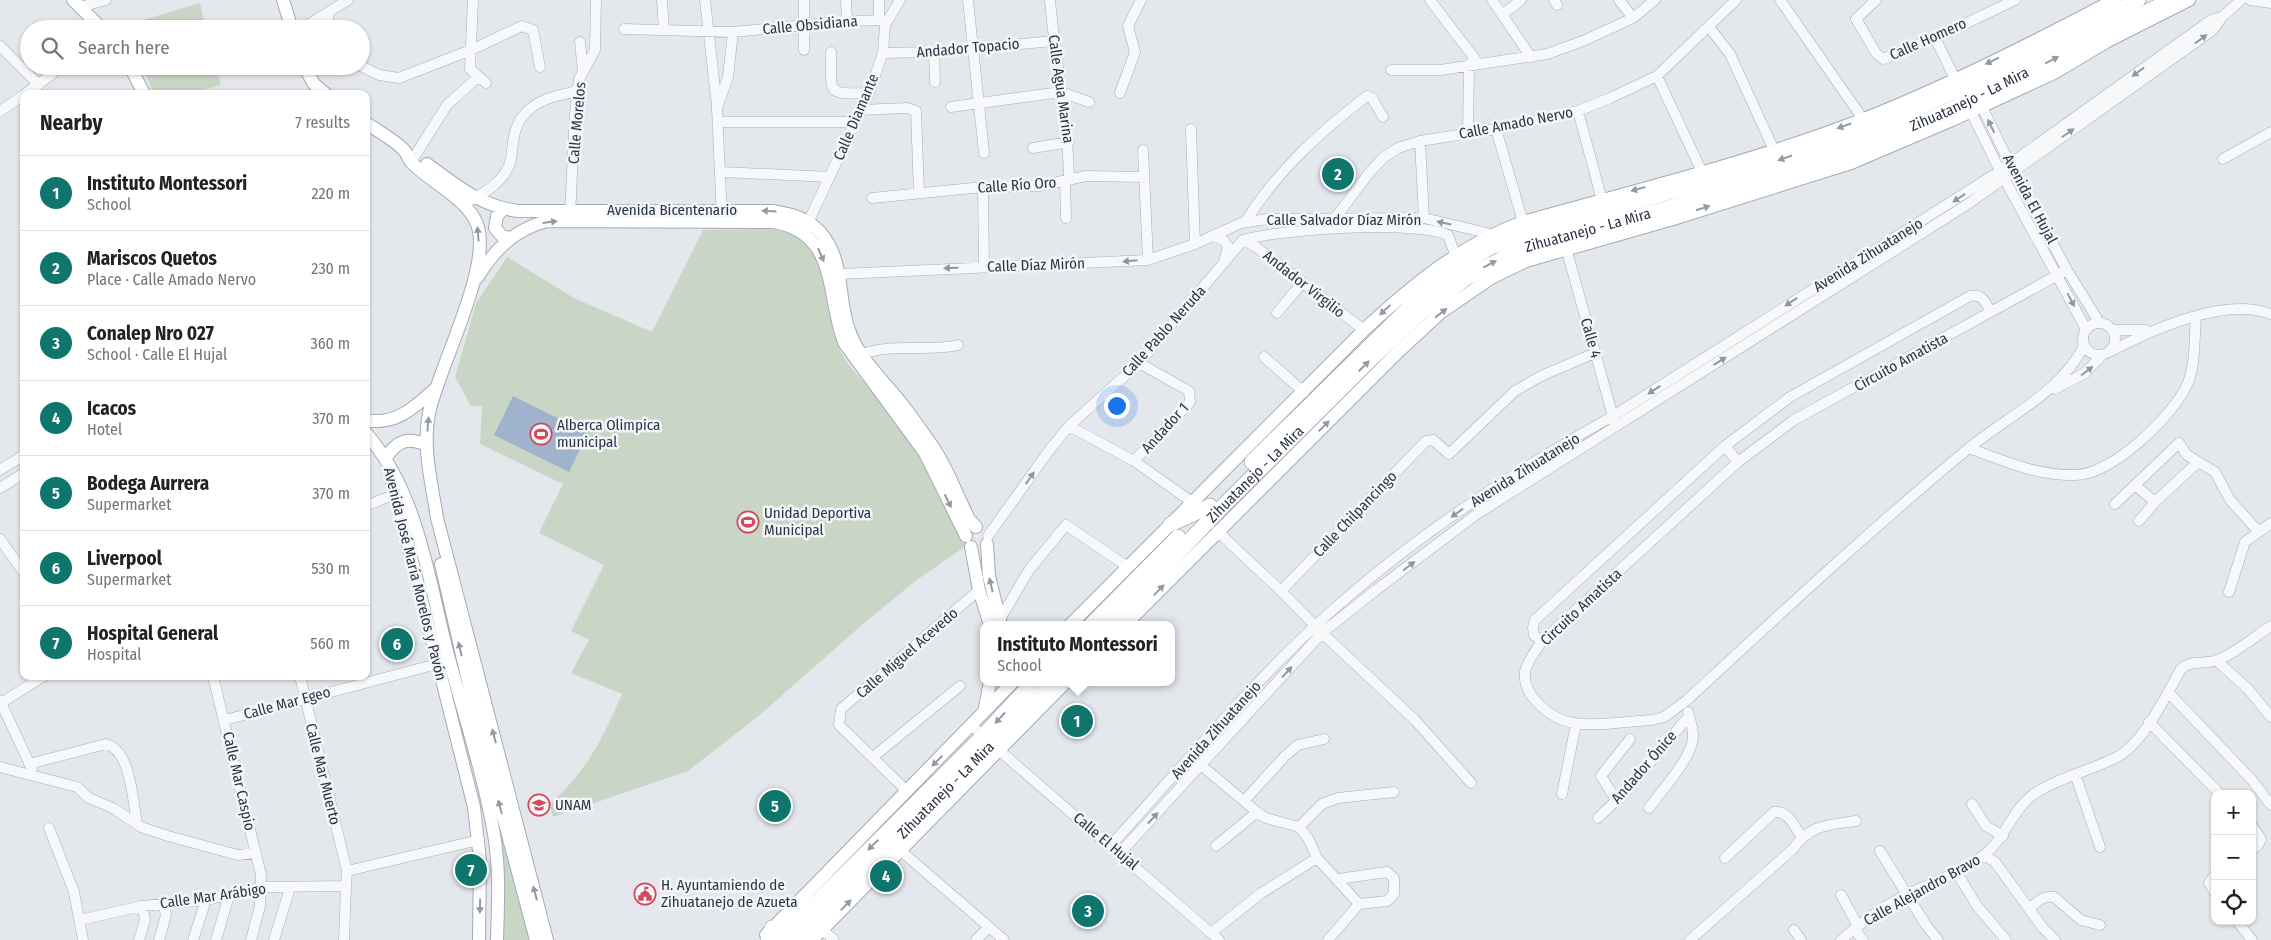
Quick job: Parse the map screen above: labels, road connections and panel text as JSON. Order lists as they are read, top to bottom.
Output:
{
  "streets": {
    "highway": ["Zihuatanejo - La Mira"],
    "main road": ["Avenida Bicentenario", "Avenida José María Morelos y Pavón"],
    "street": [
      "Calle Obsidiana",
      "Calle Homero",
      "Andador Topacio",
      "Calle Agua Marina",
      "Calle Diamante",
      "Calle Morelos",
      "Calle Amado Nervo",
      "Calle Río Oro",
      "Avenida El Hujal",
      "Calle Salvador Díaz Mirón",
      "Avenida Zihuatanejo",
      "Calle Díaz Mirón",
      "Andador Virgilio",
      "Calle Pablo Neruda",
      "Calle 4",
      "Circuito Amatista",
      "Andador 1",
      "Calle Chilpancingo",
      "Calle Miguel Acevedo",
      "Calle Mar Egeo",
      "Andador Ónice",
      "Calle Mar Muerto",
      "Calle Mar Caspio",
      "Calle El Hujal",
      "Calle Alejandro Bravo",
      "Calle Mar Arábigo"
    ]
  },
  "crossings": [
    ["Calle Obsidiana", "Calle Diamante"],
    ["Andador Topacio", "Calle Agua Marina"],
    ["Andador Topacio", "Calle Diamante"],
    ["Calle Agua Marina", "Calle Río Oro"],
    ["Zihuatanejo - La Mira", "Avenida El Hujal"],
    ["Zihuatanejo - La Mira", "Calle El Hujal"],
    ["Calle Diamante", "Avenida Bicentenario"],
    ["Calle Morelos", "Avenida Bicentenario"],
    ["Calle Amado Nervo", "Calle Salvador Díaz Mirón"],
    ["Avenida El Hujal", "Avenida Zihuatanejo"],
    ["Avenida El Hujal", "Circuito Amatista"],
    ["Avenida Bicentenario", "Calle Díaz Mirón"],
    ["Calle Salvador Díaz Mirón", "Calle Díaz Mirón"],
    ["Calle Salvador Díaz Mirón", "Andador Virgilio"],
    ["Calle Salvador Díaz Mirón", "Calle Pablo Neruda"],
    ["Avenida Zihuatanejo", "Calle 4"],
    ["Avenida Zihuatanejo", "Calle El Hujal"],
    ["Andador Virgilio", "Calle Pablo Neruda"],
    ["Calle Pablo Neruda", "Andador 1"],
    ["Calle 4", "Calle Chilpancingo"],
    ["Avenida José María Morelos y Pavón", "Calle Mar Egeo"],
    ["Calle Mar Egeo", "Calle Mar Muerto"],
    ["Calle Mar Egeo", "Calle Mar Caspio"],
    ["Calle Mar Caspio", "Calle Mar Arábigo"]
  ],
  "one_way": ["Calle Pablo Neruda"],
  "places": {
    "sports": ["Alberca Olimpica municipal", "Unidad Deportiva Municipal"],
    "school or university": ["UNAM"],
    "public building": ["H. Ayuntamiendo de Zihuatanejo de Azueta"]
  },
  "page": {
    "search": "Search here",
    "heading": ["Nearby", "7 results"],
    "list": [
      {
        "mark": "1",
        "name": "Instituto Montessori",
        "note": "School",
        "value": "220 m"
      },
      {
        "mark": "2",
        "name": "Mariscos Quetos",
        "note": "Place · Calle Amado Nervo",
        "value": "230 m"
      },
      {
        "mark": "3",
        "name": "Conalep Nro 027",
        "note": "School · Calle El Hujal",
        "value": "360 m"
      },
      {
        "mark": "4",
        "name": "Icacos",
        "note": "Hotel",
        "value": "370 m"
      },
      {
        "mark": "5",
        "name": "Bodega Aurrera",
        "note": "Supermarket",
        "value": "370 m"
      },
      {
        "mark": "6",
        "name": "Liverpool",
        "note": "Supermarket",
        "value": "530 m"
      },
      {
        "mark": "7",
        "name": "Hospital General",
        "note": "Hospital",
        "value": "560 m"
      }
    ],
    "pins": [
      "2",
      "6",
      "1",
      "5",
      "7",
      "4",
      "3"
    ],
    "popup": ["Instituto Montessori", "School"],
    "map_buttons": ["+", "−"]
  }
}
